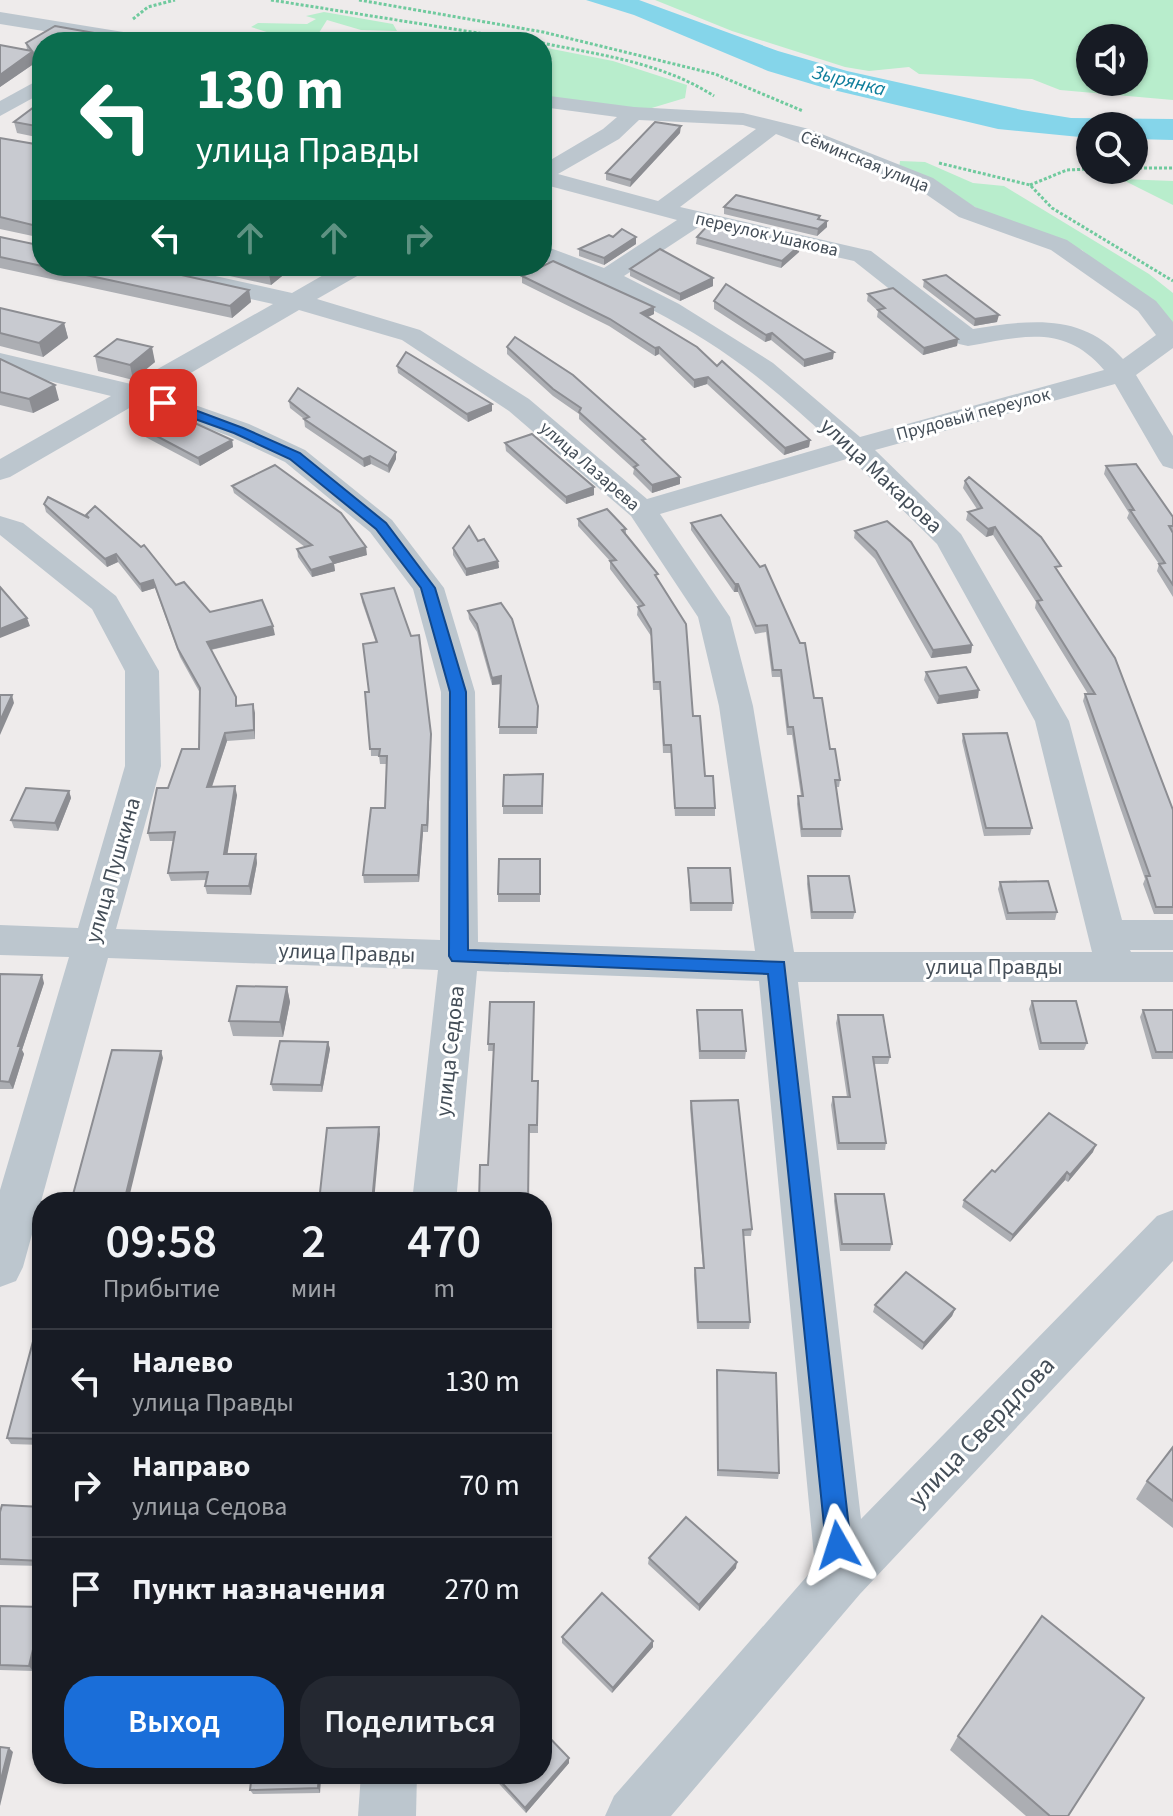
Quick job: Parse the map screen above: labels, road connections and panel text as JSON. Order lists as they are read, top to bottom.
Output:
{
  "streets": {
    "street": [
      "Сёминская улица",
      "переулок Ушакова",
      "Прудовый переулок",
      "улица Лазарева",
      "улица Макарова",
      "улица Пушкина",
      "улица Правды",
      "улица Седова",
      "улица Свердлова"
    ]
  },
  "crossings": [
    ["Сёминская улица", "переулок Ушакова"],
    ["Сёминская улица", "Прудовый переулок"],
    ["переулок Ушакова", "Прудовый переулок"],
    ["Прудовый переулок", "улица Лазарева"],
    ["Прудовый переулок", "улица Макарова"],
    ["улица Лазарева", "улица Правды"],
    ["улица Лазарева", "улица Свердлова"],
    ["улица Макарова", "улица Правды"],
    ["улица Пушкина", "улица Правды"],
    ["улица Правды", "улица Седова"]
  ],
  "water": ["Зырянка"],
  "page": {
    "turn": ["130 m", "улица Правды"],
    "eta": [
      "09:58",
      "Прибытие",
      "2",
      "мин",
      "470",
      "m"
    ],
    "list": [
      {
        "name": "Налево",
        "note": "улица Правды",
        "value": "130 m"
      },
      {
        "name": "Направо",
        "note": "улица Седова",
        "value": "70 m"
      },
      {
        "name": "Пункт назначения",
        "value": "270 m"
      }
    ],
    "buttons": ["Выход", "Поделиться"]
  }
}
